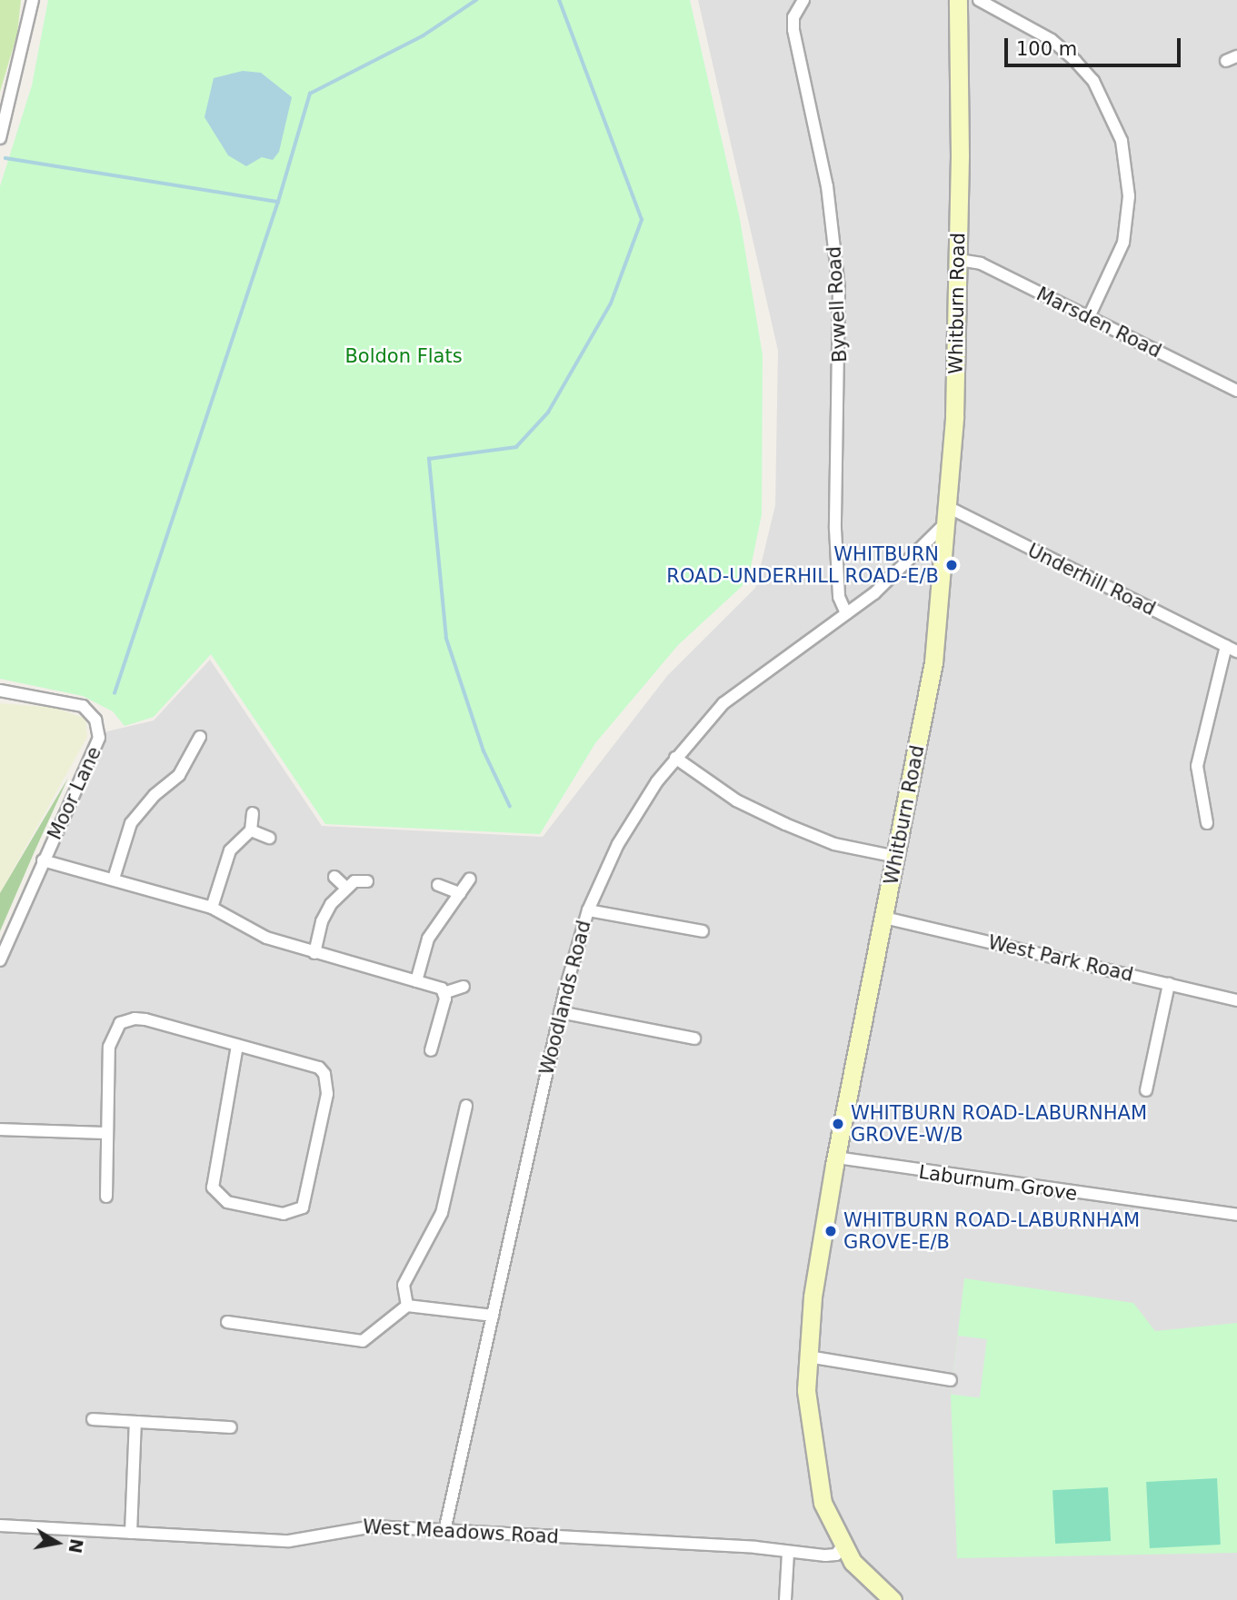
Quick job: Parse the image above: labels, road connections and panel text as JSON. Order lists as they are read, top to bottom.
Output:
{
  "streets": {
    "main road": ["Whitburn Road"],
    "street": [
      "Bywell Road",
      "Marsden Road",
      "Underhill Road",
      "Moor Lane",
      "West Park Road",
      "Woodlands Road",
      "Laburnum Grove",
      "West Meadows Road"
    ]
  },
  "crossings": [
    ["Whitburn Road", "Marsden Road"],
    ["Whitburn Road", "Underhill Road"],
    ["Whitburn Road", "West Park Road"],
    ["Whitburn Road", "Woodlands Road"],
    ["Whitburn Road", "Laburnum Grove"],
    ["Whitburn Road", "West Meadows Road"],
    ["Bywell Road", "Woodlands Road"],
    ["Woodlands Road", "West Meadows Road"]
  ],
  "parks": ["Boldon Flats"],
  "places": ["WHITBURN ROAD-UNDERHILL ROAD-E/B", "WHITBURN ROAD-LABURNHAM GROVE-W/B", "WHITBURN ROAD-LABURNHAM GROVE-E/B"],
  "scale_bar": "100 m",
  "north": "right"
}
